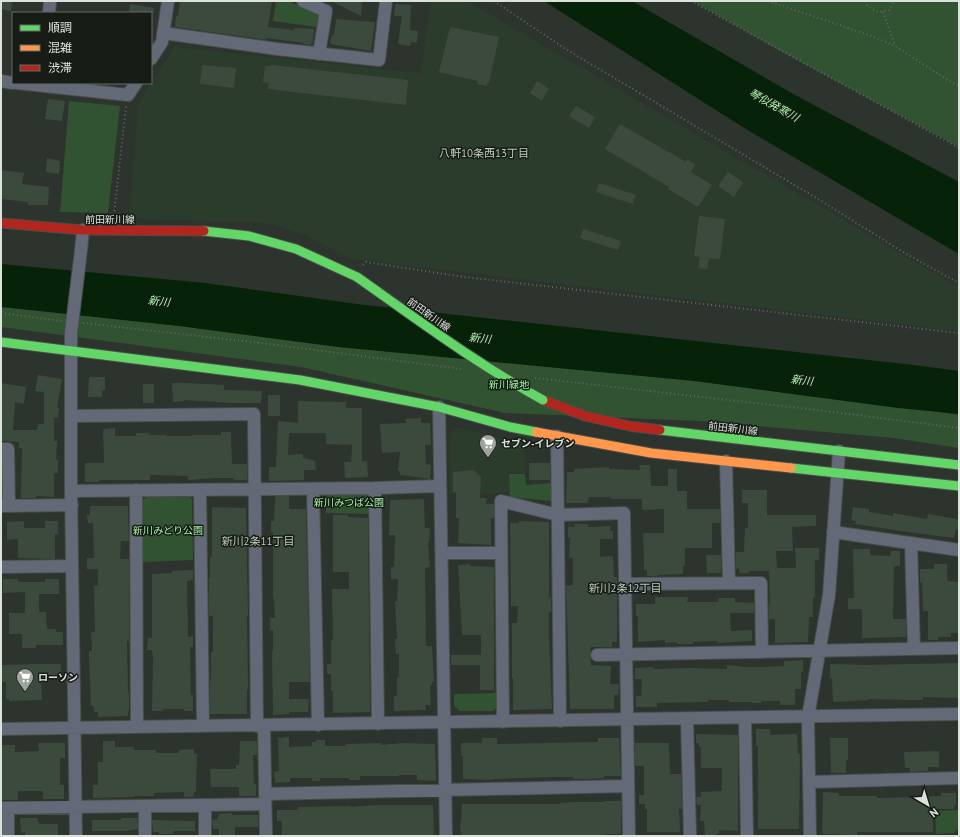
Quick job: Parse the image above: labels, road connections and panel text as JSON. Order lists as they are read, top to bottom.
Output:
{
  "streets": {
    "main road": ["前田新川線"]
  },
  "districts": ["八軒10条西13丁目", "新川2条11丁目", "新川2条12丁目"],
  "water": ["琴似発寒川", "新川"],
  "parks": ["新川緑地", "新川みつば公園", "新川みどり公園"],
  "places": {
    "supermarket": ["セブン-イレブン", "ローソン"]
  },
  "legend": ["順調", "混雑", "渋滞"],
  "north": "bottom right"
}
